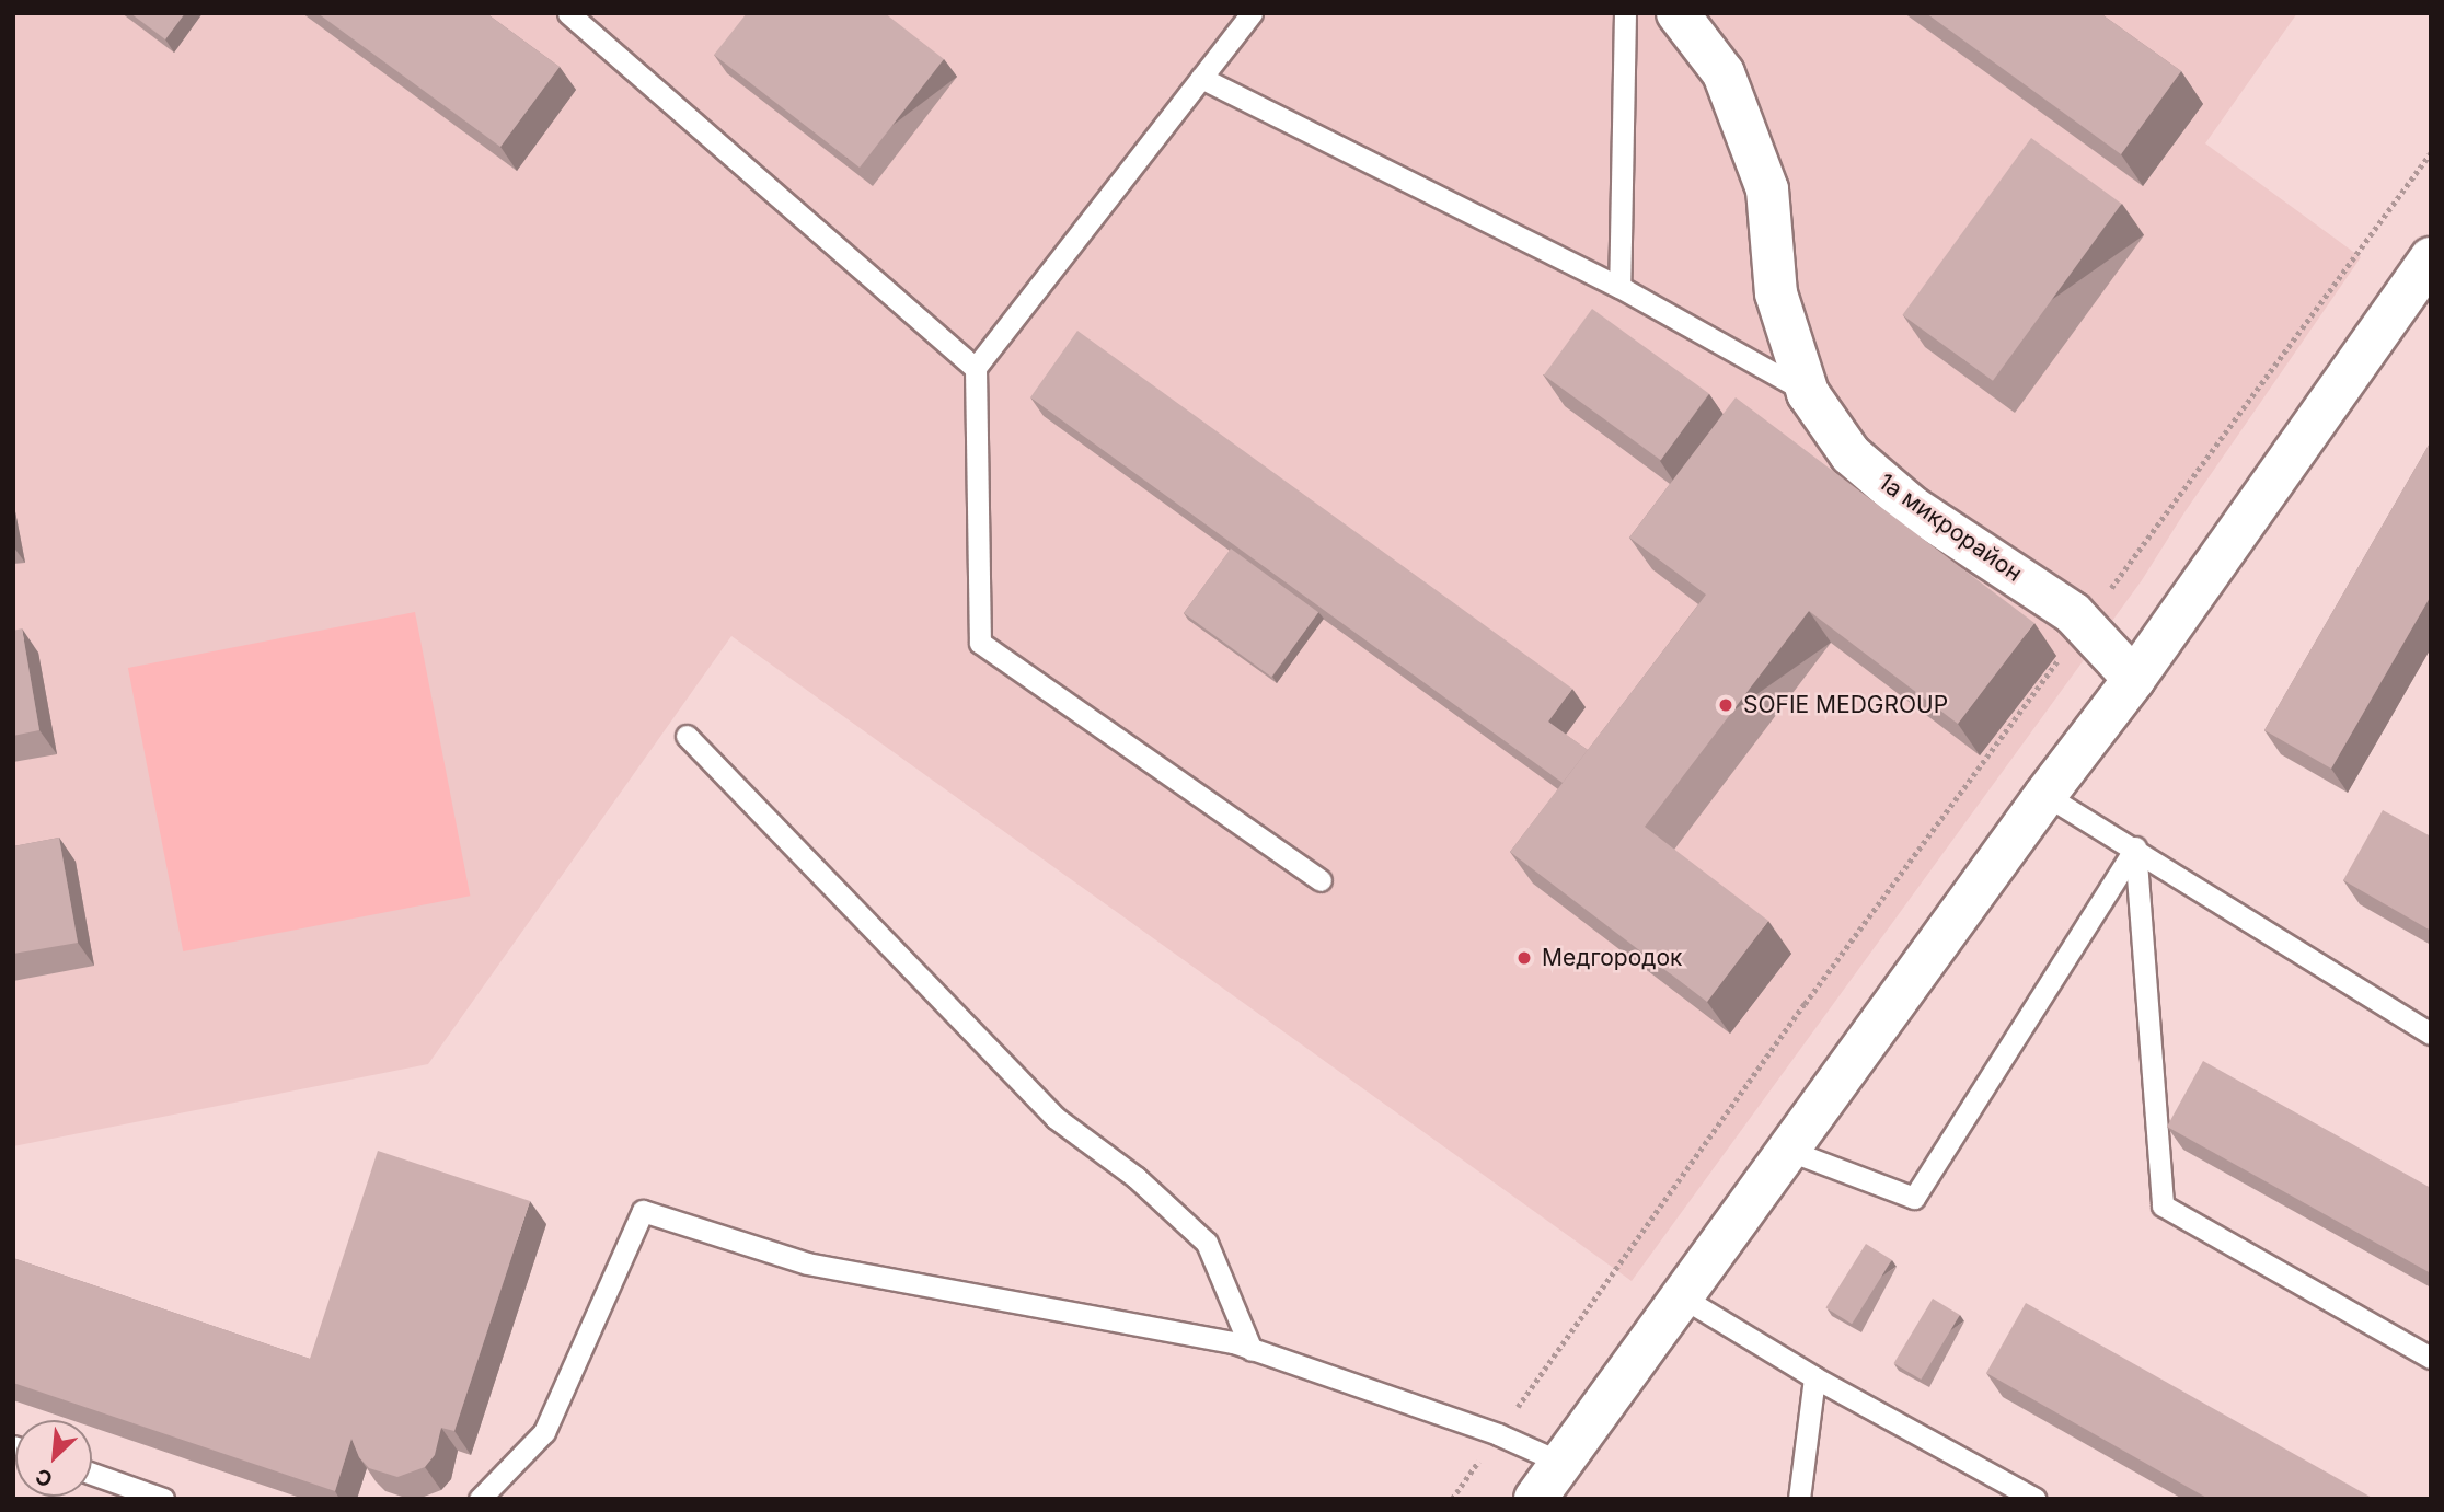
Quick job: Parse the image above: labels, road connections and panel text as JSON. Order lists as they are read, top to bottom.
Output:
{
  "streets": {
    "street": ["1а микрорайон"]
  },
  "places": ["SOFIE MEDGROUP", "Медгородок"],
  "north": "bottom left"
}
